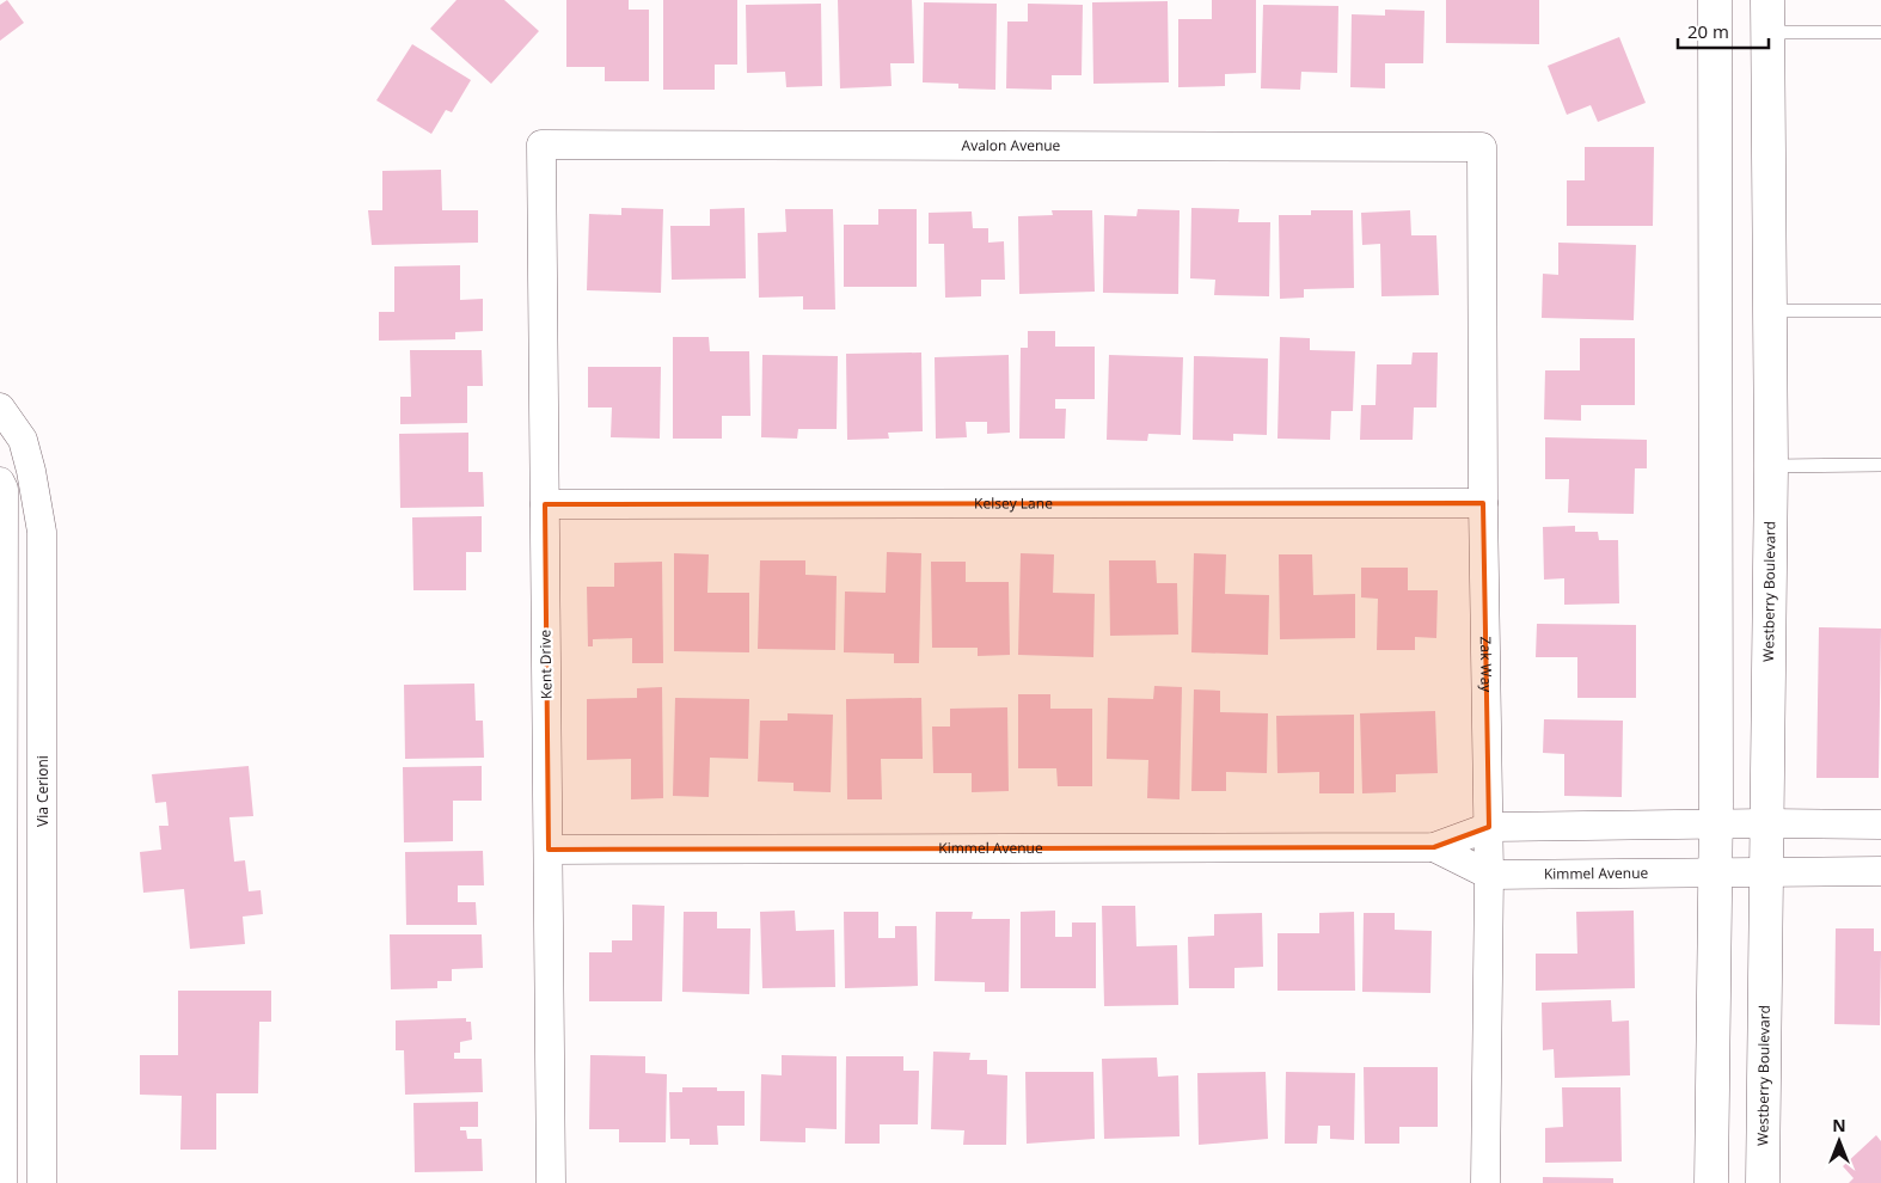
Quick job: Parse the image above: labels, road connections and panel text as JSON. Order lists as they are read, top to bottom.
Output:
{
  "streets": {
    "street": [
      "Avalon Avenue",
      "Kelsey Lane",
      "Westberry Boulevard",
      "Kent Drive",
      "Zak Way",
      "Via Cerioni",
      "Kimmel Avenue"
    ]
  },
  "crossings": [
    ["Avalon Avenue", "Kent Drive"],
    ["Avalon Avenue", "Zak Way"],
    ["Kelsey Lane", "Kent Drive"],
    ["Kelsey Lane", "Zak Way"],
    ["Westberry Boulevard", "Kimmel Avenue"],
    ["Kent Drive", "Kimmel Avenue"],
    ["Zak Way", "Kimmel Avenue"]
  ],
  "scale_bar": "20 m",
  "north": "top"
}
